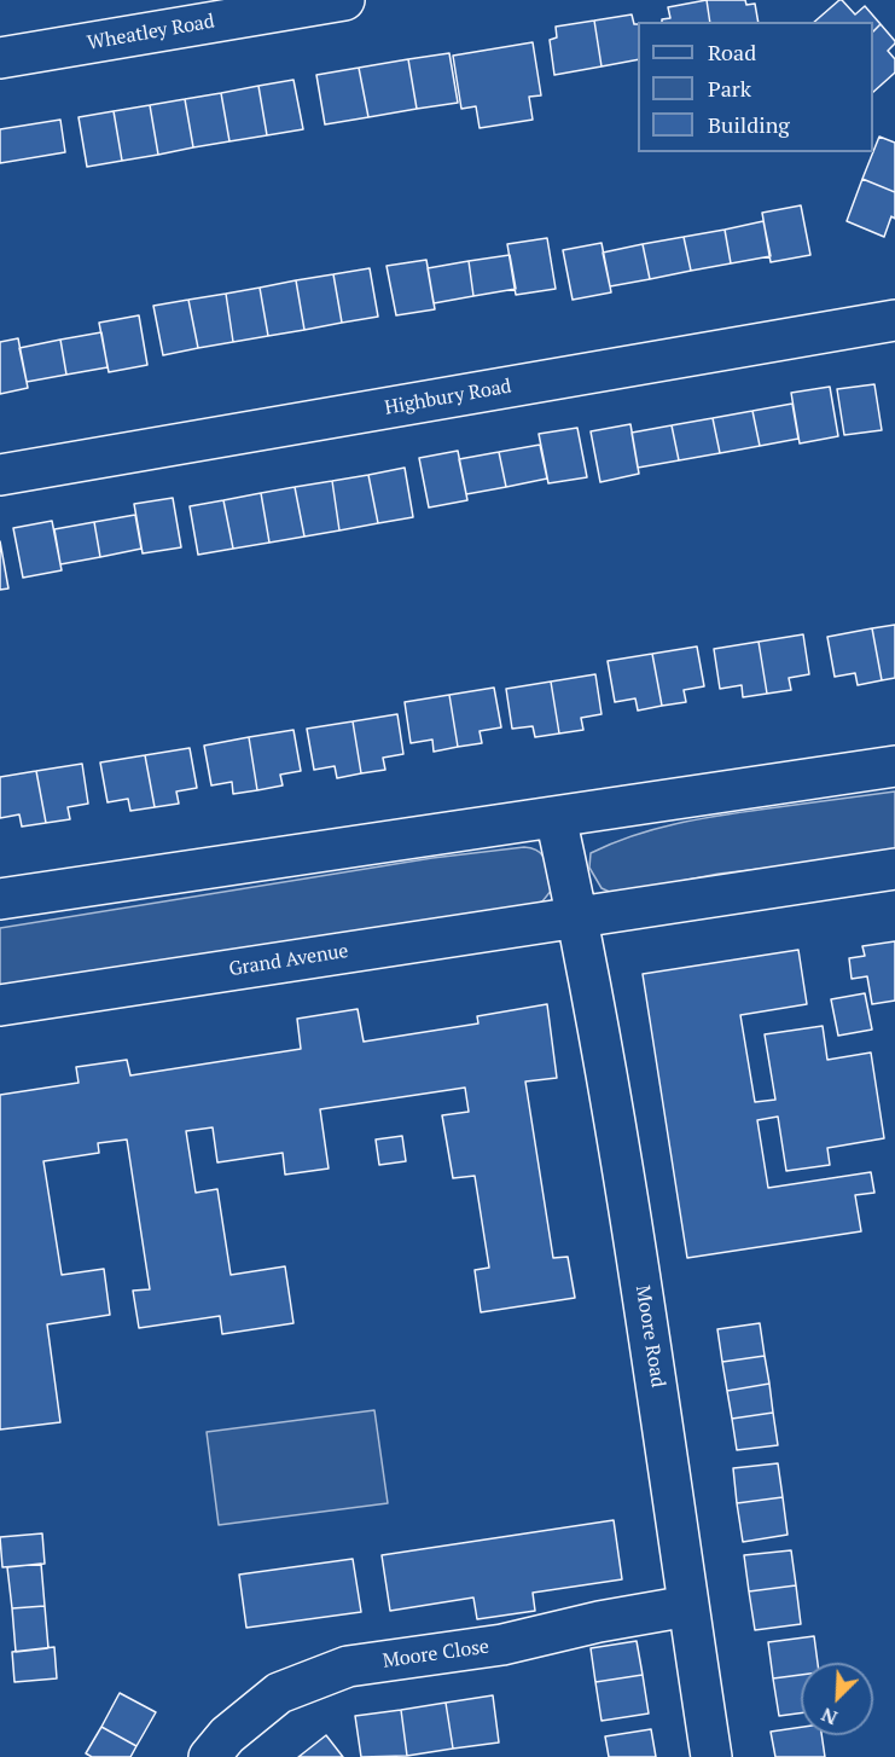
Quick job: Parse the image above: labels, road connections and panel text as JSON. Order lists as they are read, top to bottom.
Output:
{
  "streets": {
    "street": [
      "Wheatley Road",
      "Highbury Road",
      "Grand Avenue",
      "Moore Road",
      "Moore Close"
    ]
  },
  "crossings": [
    ["Grand Avenue", "Moore Road"],
    ["Moore Road", "Moore Close"]
  ],
  "legend": ["Road", "Park", "Building"],
  "north": "bottom left"
}
